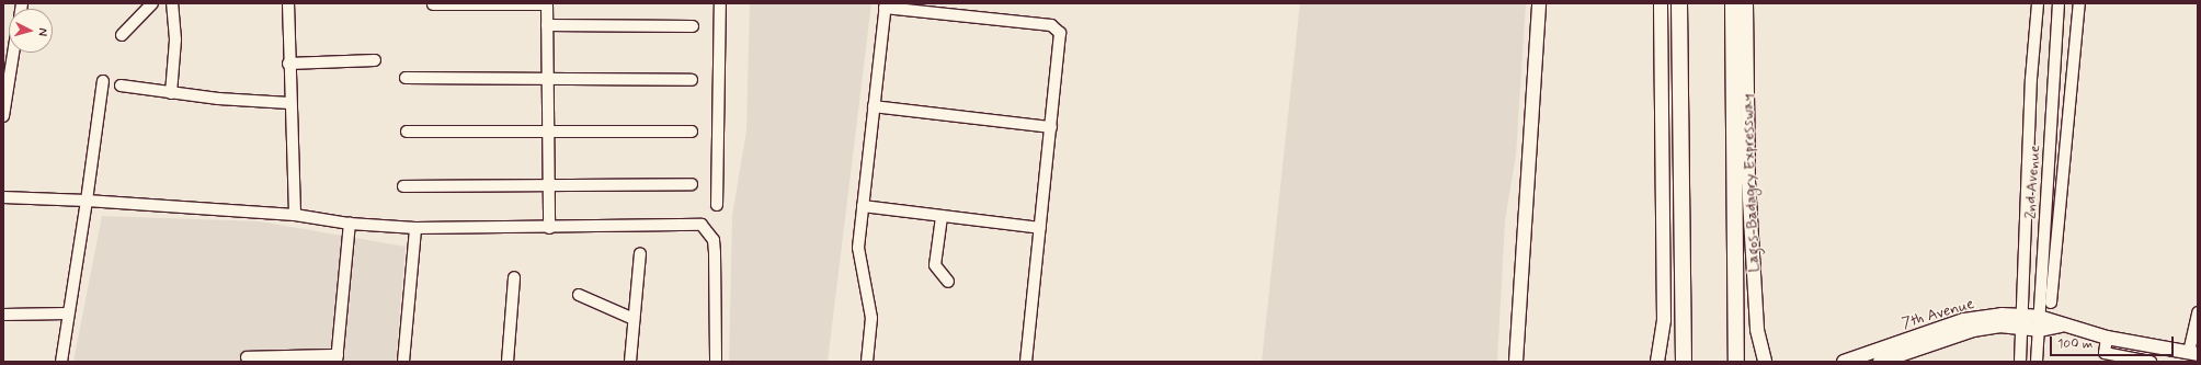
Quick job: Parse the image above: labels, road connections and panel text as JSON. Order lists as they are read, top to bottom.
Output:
{
  "streets": {
    "highway": ["Lagos-Badagry Expressway"],
    "main road": ["7th Avenue"],
    "street": ["2nd Avenue"]
  },
  "crossings": [
    ["2nd Avenue", "7th Avenue"]
  ],
  "scale_bar": "100 m",
  "north": "right"
}
